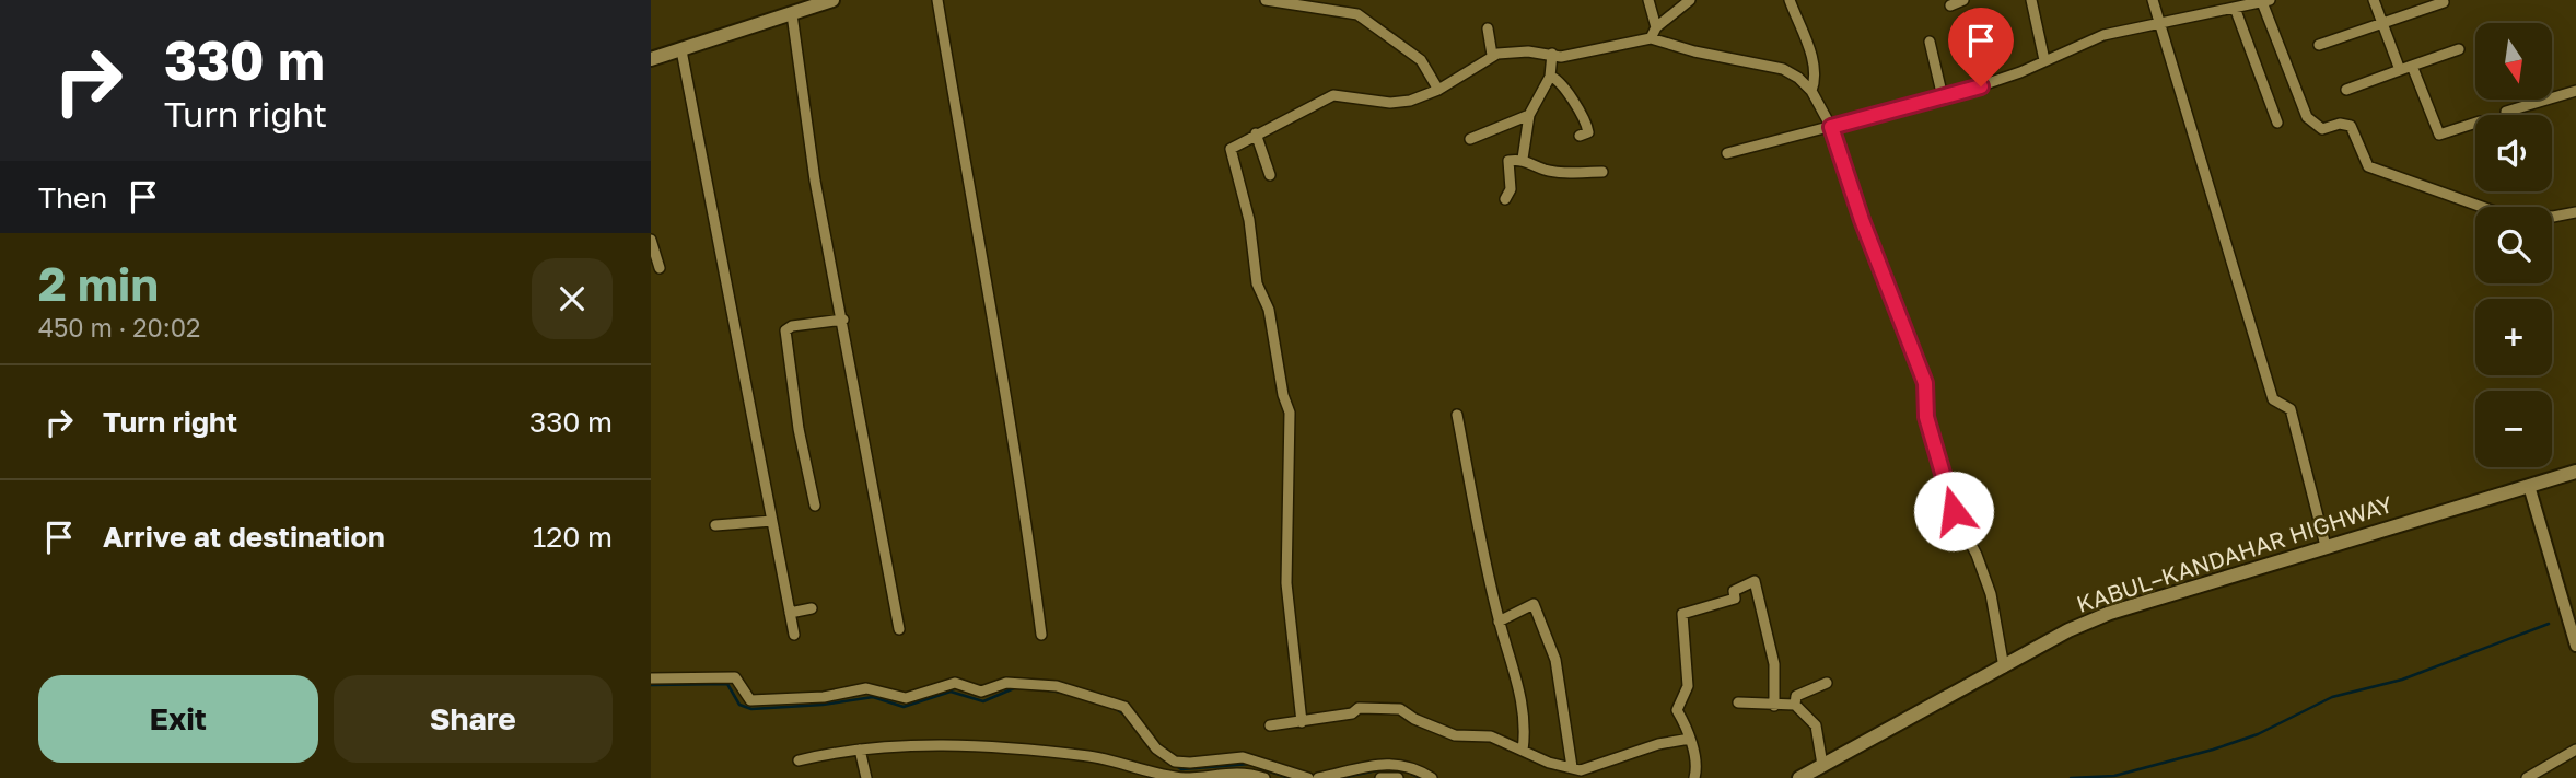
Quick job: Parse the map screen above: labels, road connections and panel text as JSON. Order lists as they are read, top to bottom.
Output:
{
  "streets": {
    "main road": ["KABUL–KANDAHAR HIGHWAY"]
  },
  "north": "bottom",
  "page": {
    "turn": ["330 m", "Turn right"],
    "map_buttons": ["+", "−"],
    "then": "Then",
    "heading": ["2 min", "450 m · 20:02"],
    "list": [
      {
        "name": "Turn right",
        "value": "330 m"
      },
      {
        "name": "Arrive at destination",
        "value": "120 m"
      }
    ],
    "buttons": ["Exit", "Share"]
  }
}
